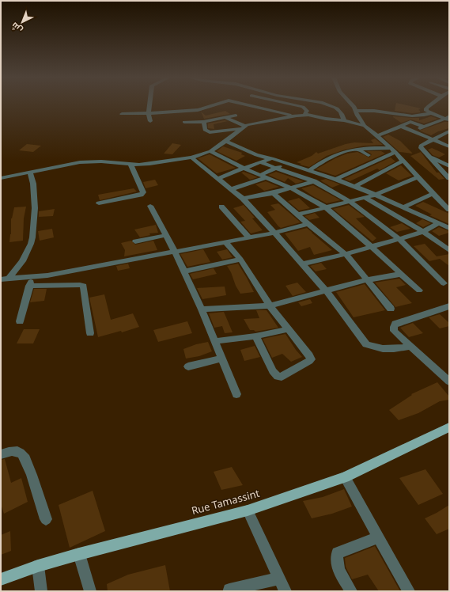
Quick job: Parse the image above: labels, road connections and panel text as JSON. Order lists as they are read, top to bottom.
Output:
{
  "streets": {
    "main road": ["Rue Tamassint"]
  },
  "north": "bottom left"
}
